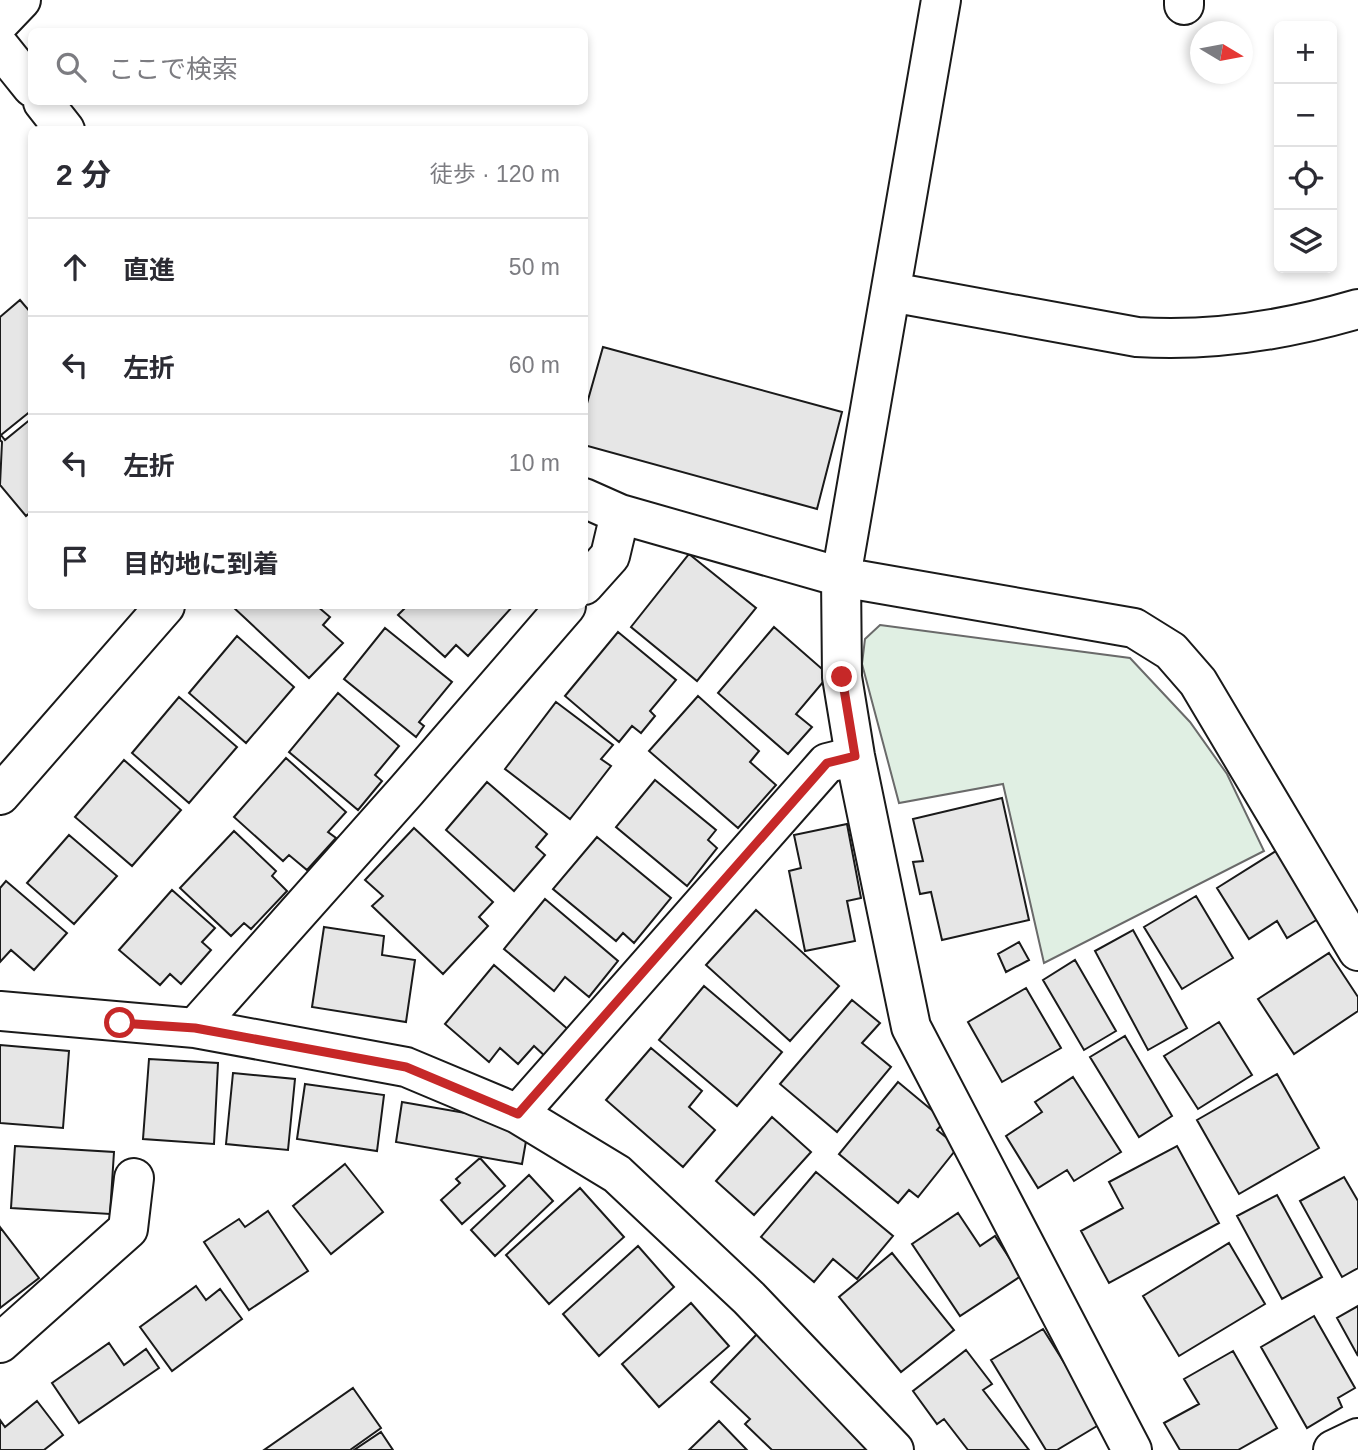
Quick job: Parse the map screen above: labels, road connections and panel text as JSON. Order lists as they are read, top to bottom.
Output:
{
  "north": "right",
  "page": {
    "map_buttons": ["+", "−"],
    "search": "ここで検索",
    "heading": ["2 分", "徒歩 · 120 m"],
    "list": [
      ["直進", "50 m"],
      ["左折", "60 m"],
      ["左折", "10 m"],
      "目的地に到着"
    ]
  }
}
